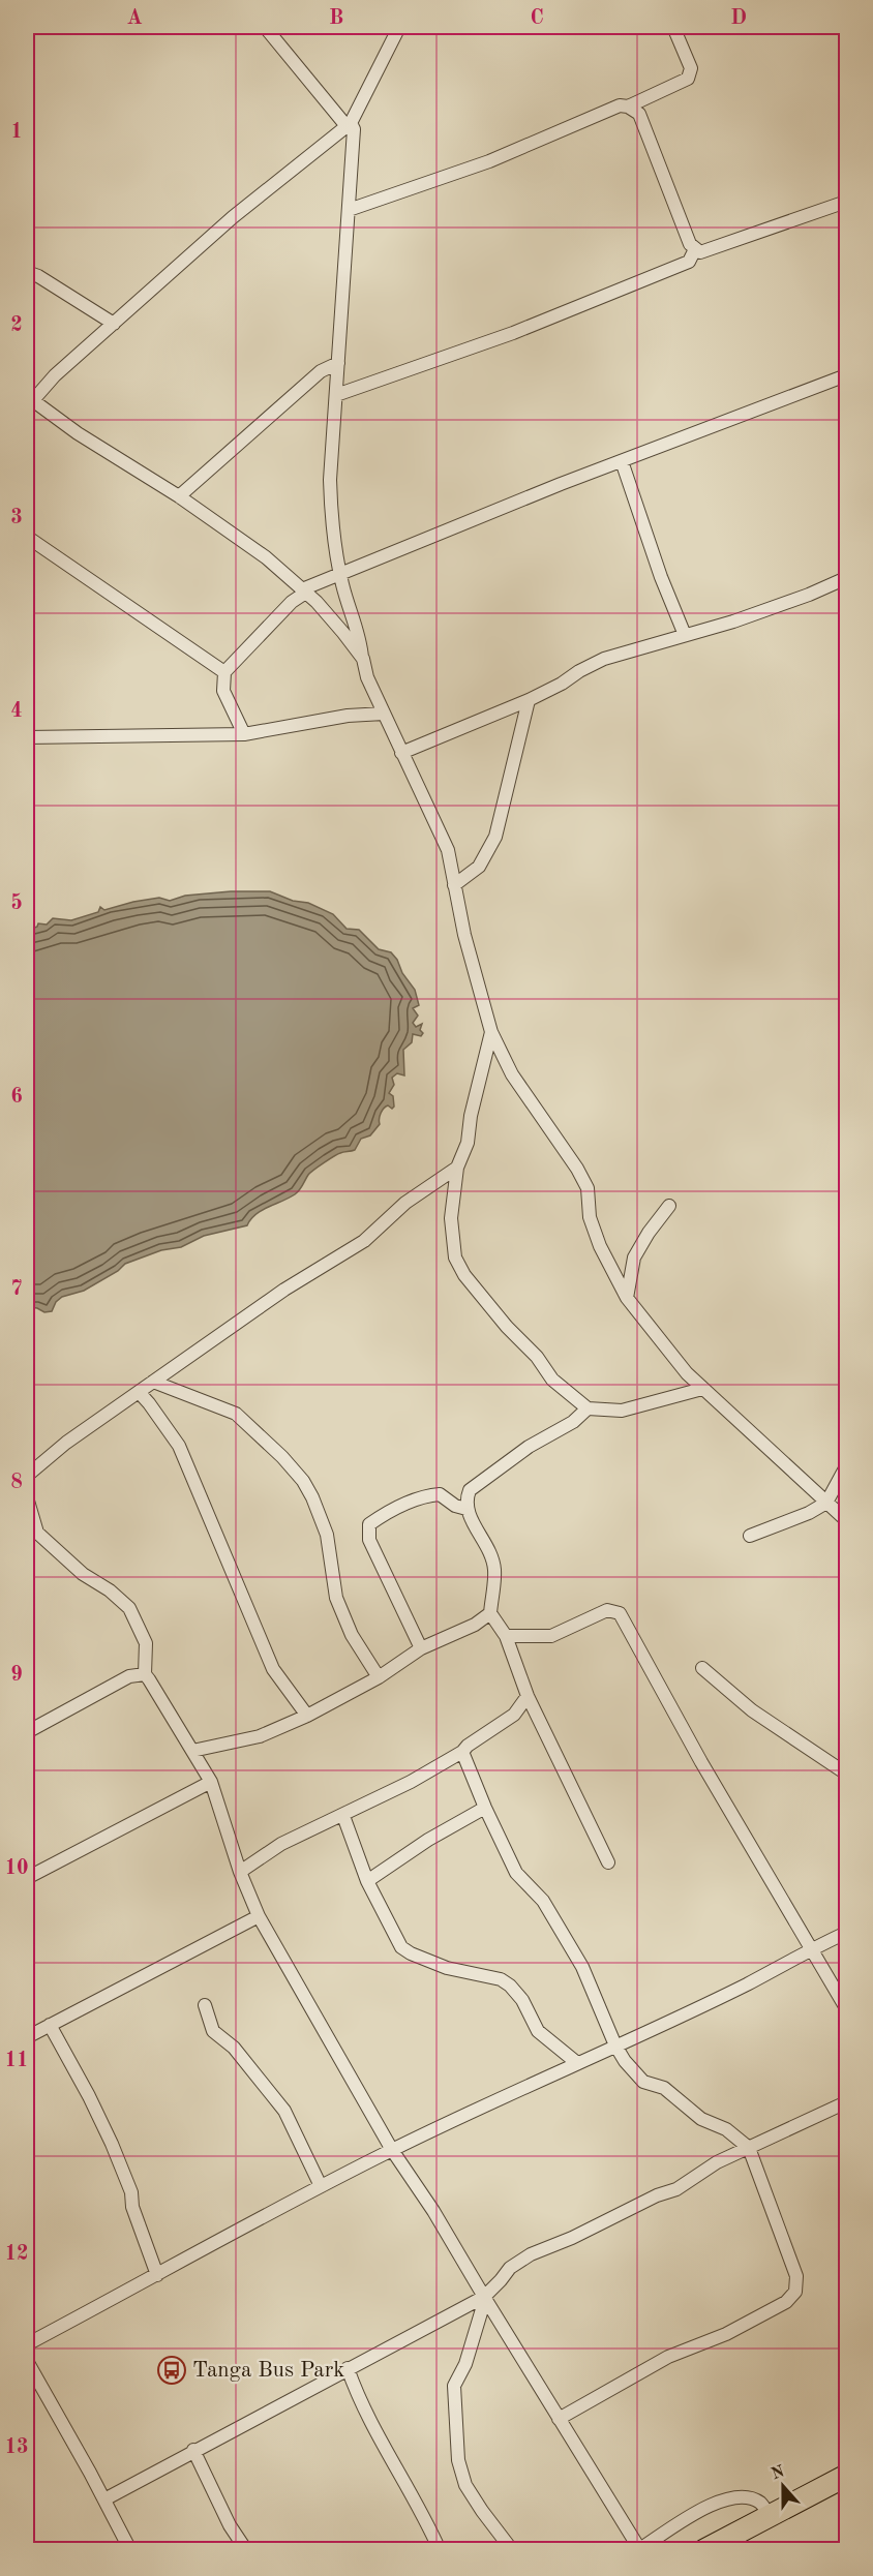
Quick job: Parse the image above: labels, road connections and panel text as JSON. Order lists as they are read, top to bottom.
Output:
{
  "places": {
    "bus stop": ["Tanga Bus Park"]
  },
  "north": "top",
  "grid": {
    "columns": [
      "A",
      "B",
      "C",
      "D"
    ],
    "rows": [
      "1",
      "2",
      "3",
      "4",
      "5",
      "6",
      "7",
      "8",
      "9",
      "10",
      "11",
      "12",
      "13"
    ]
  }
}
